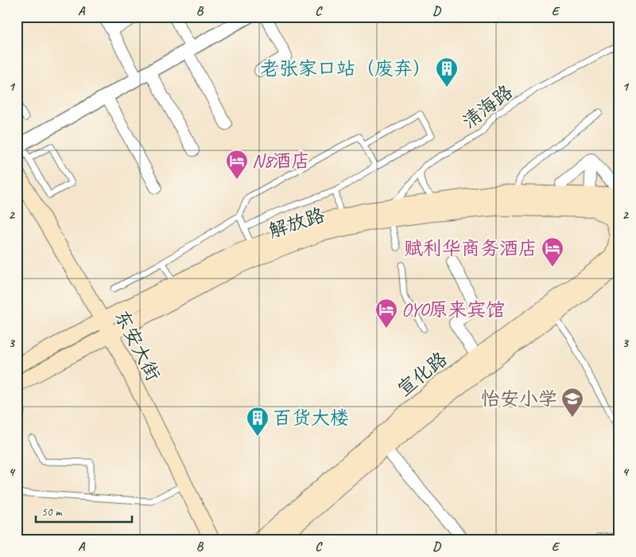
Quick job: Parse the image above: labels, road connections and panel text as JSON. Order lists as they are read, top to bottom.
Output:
{
  "streets": {
    "main road": ["解放路", "东安大街", "宣化路"],
    "lane": ["清海路"]
  },
  "crossings": [
    ["清海路", "解放路"],
    ["解放路", "东安大街"]
  ],
  "places": {
    "building": ["老张家口站（废弃）", "百货大楼"],
    "hotel": ["N8酒店", "赋利华商务酒店", "OYO原来宾馆"],
    "school or university": ["怡安小学"]
  },
  "scale_bar": "50 m",
  "grid": {
    "columns": [
      "A",
      "B",
      "C",
      "D",
      "E"
    ],
    "rows": [
      "1",
      "2",
      "3",
      "4"
    ]
  }
}
